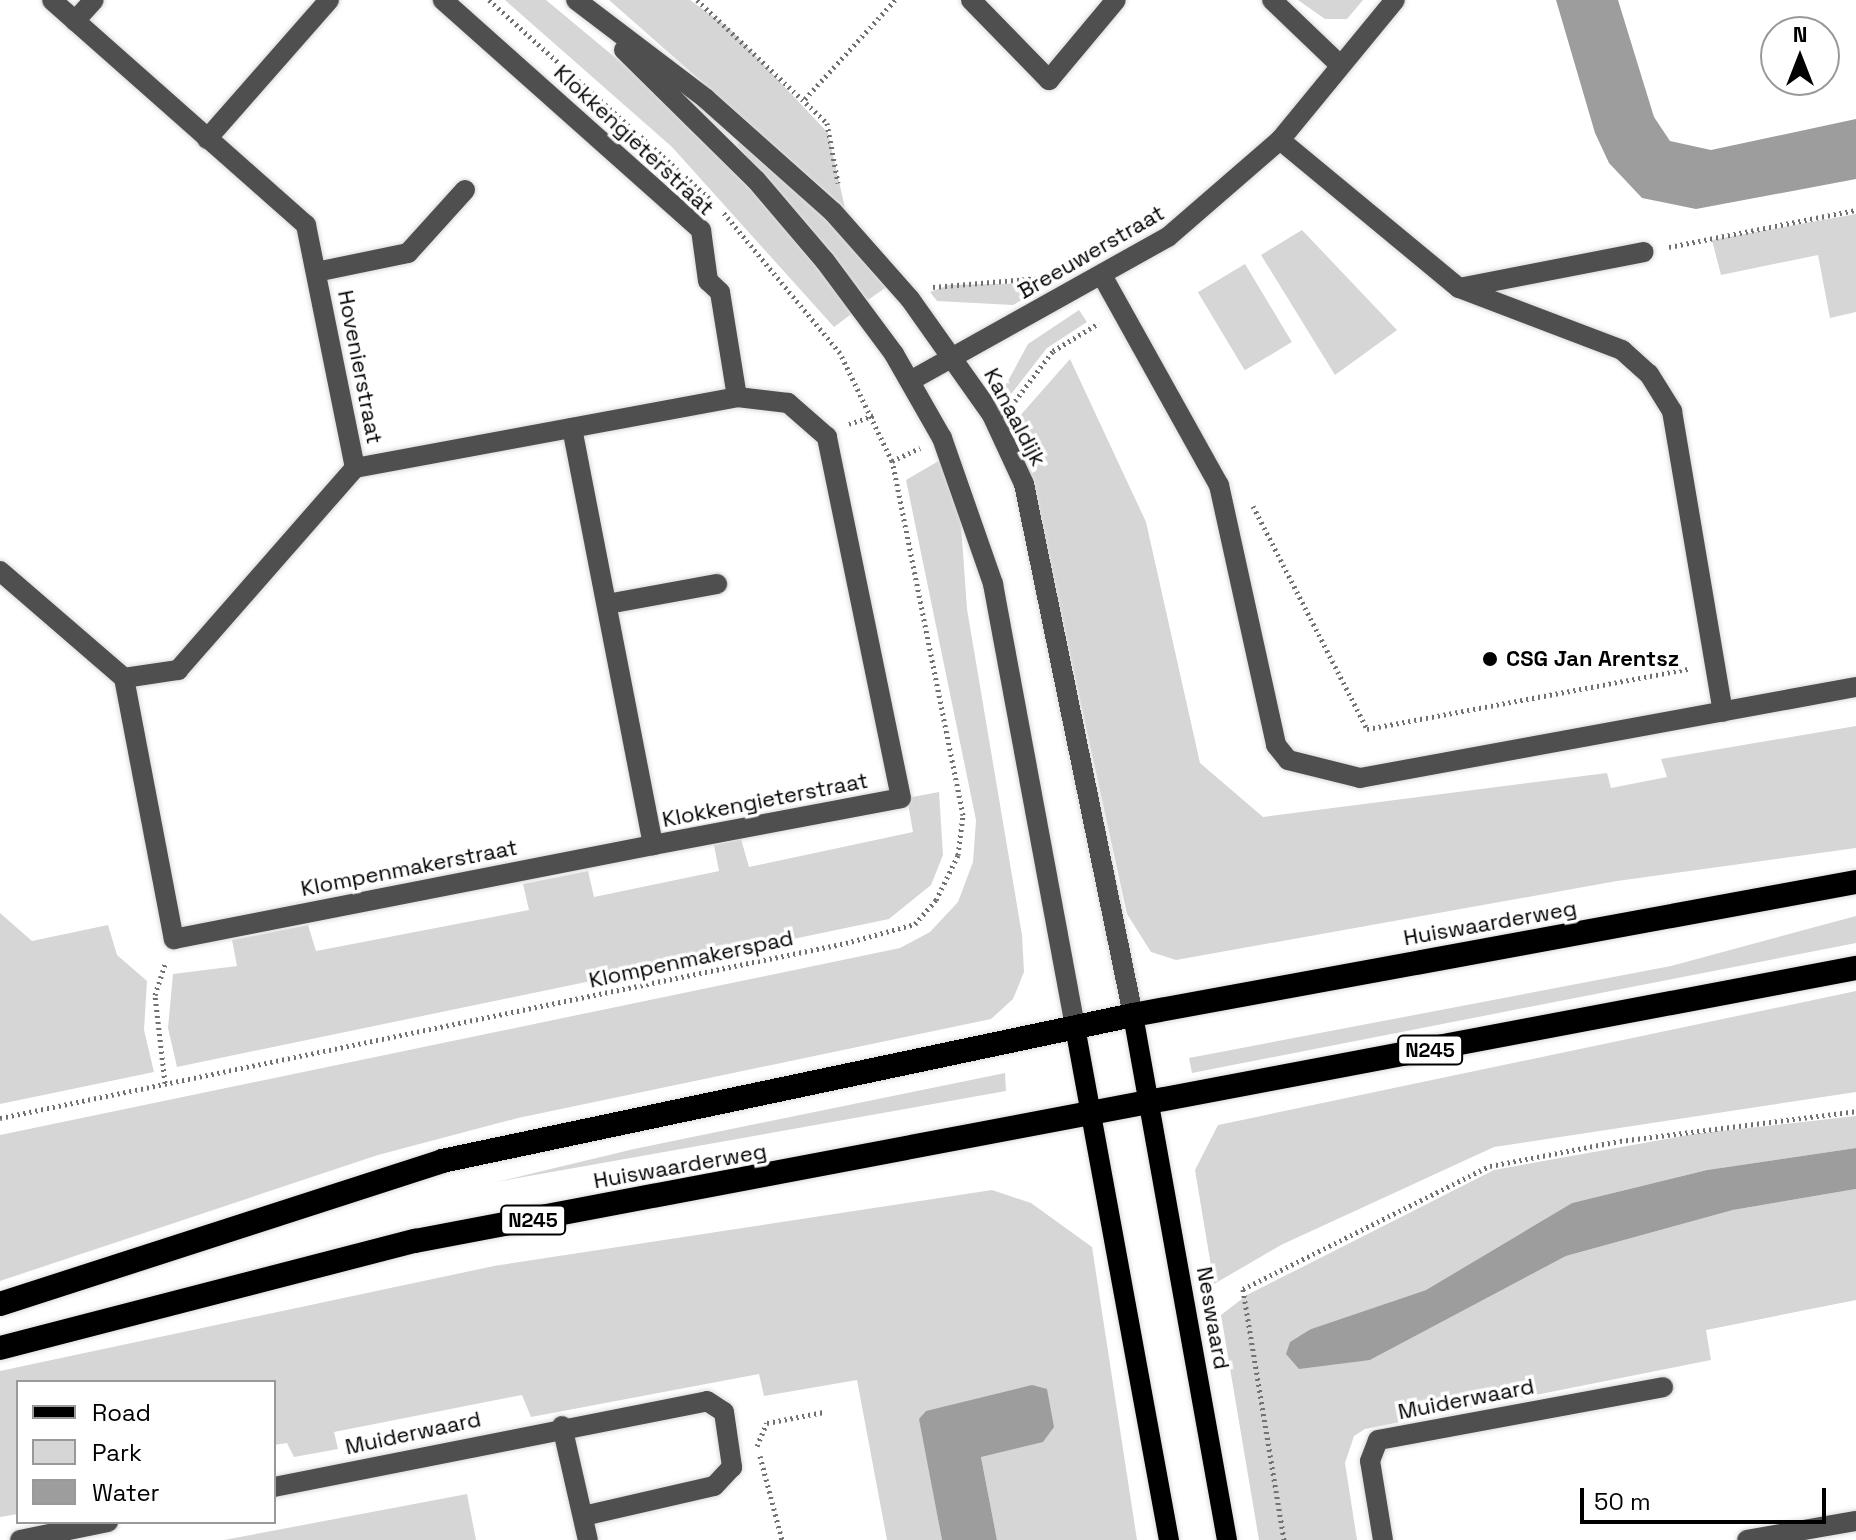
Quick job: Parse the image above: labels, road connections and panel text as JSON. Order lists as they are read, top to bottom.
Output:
{
  "streets": {
    "highway": ["Huiswaarderweg", "N245"],
    "main road": ["Neswaard"],
    "street": [
      "Klokkengieterstraat",
      "Breeuwerstraat",
      "Hovenierstraat",
      "Kanaaldijk",
      "Klompenmakerstraat",
      "Muiderwaard"
    ],
    "path": ["Klompenmakerspad"]
  },
  "crossings": [
    ["Klokkengieterstraat", "Hovenierstraat"],
    ["Klokkengieterstraat", "Klompenmakerstraat"],
    ["Breeuwerstraat", "Kanaaldijk"],
    ["Kanaaldijk", "Huiswaarderweg"],
    ["Kanaaldijk", "Klompenmakerspad"],
    ["Huiswaarderweg", "Neswaard"]
  ],
  "places": ["CSG Jan Arentsz"],
  "legend": ["Road", "Park", "Water"],
  "scale_bar": "50 m",
  "north": "top"
}
